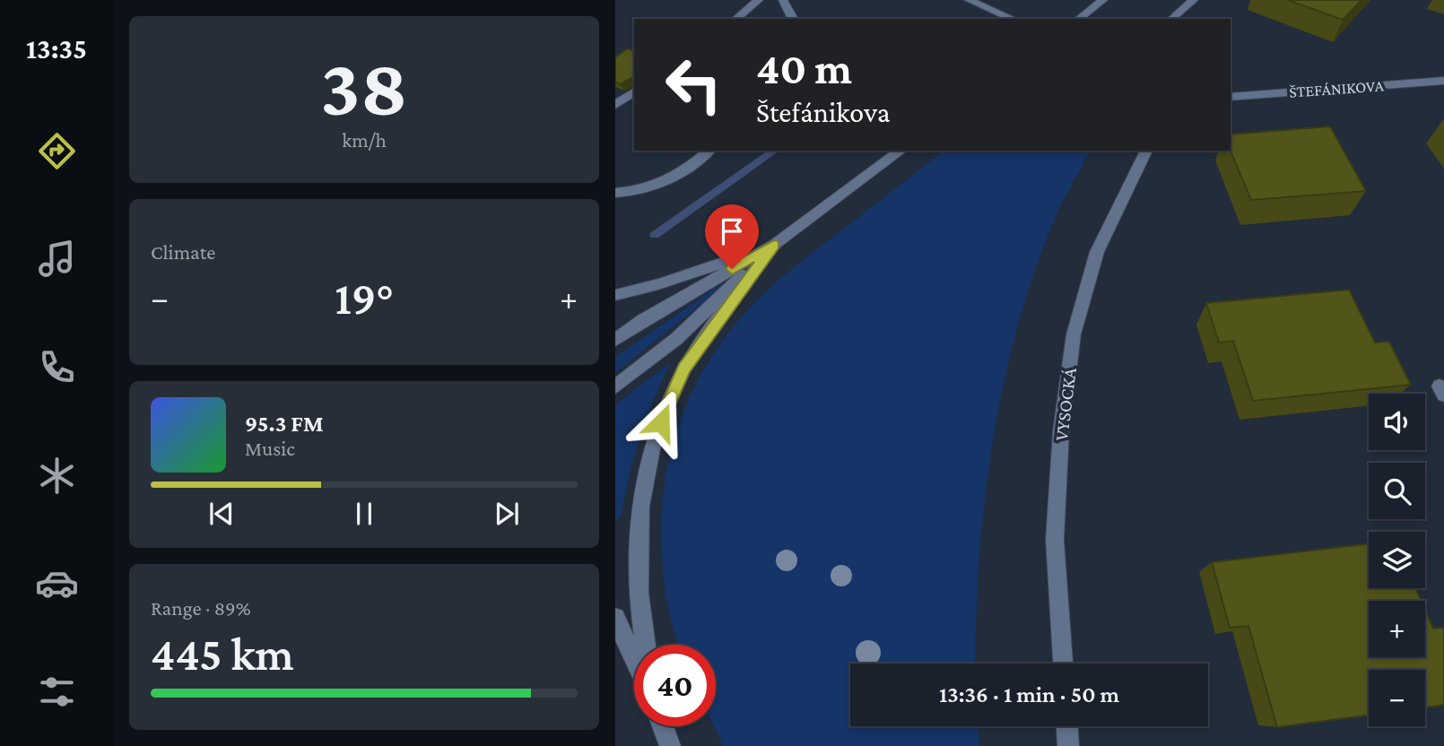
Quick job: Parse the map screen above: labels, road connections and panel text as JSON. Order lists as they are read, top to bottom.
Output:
{
  "streets": {
    "street": ["ŠTEFÁNIKOVA", "VYSOCKÁ"]
  },
  "page": {
    "tabs": "13:35",
    "tile": [
      ["38", "km/h"],
      "Climate",
      ["Range · 89%", "445 km"]
    ],
    "turn": ["40 m", "Štefánikova"],
    "heat": ["−", "19°", "+"],
    "map_buttons": ["+", "−"],
    "song": ["95.3 FM", "Music"],
    "limit": "40",
    "trip": "13:36 · 1 min · 50 m"
  }
}
